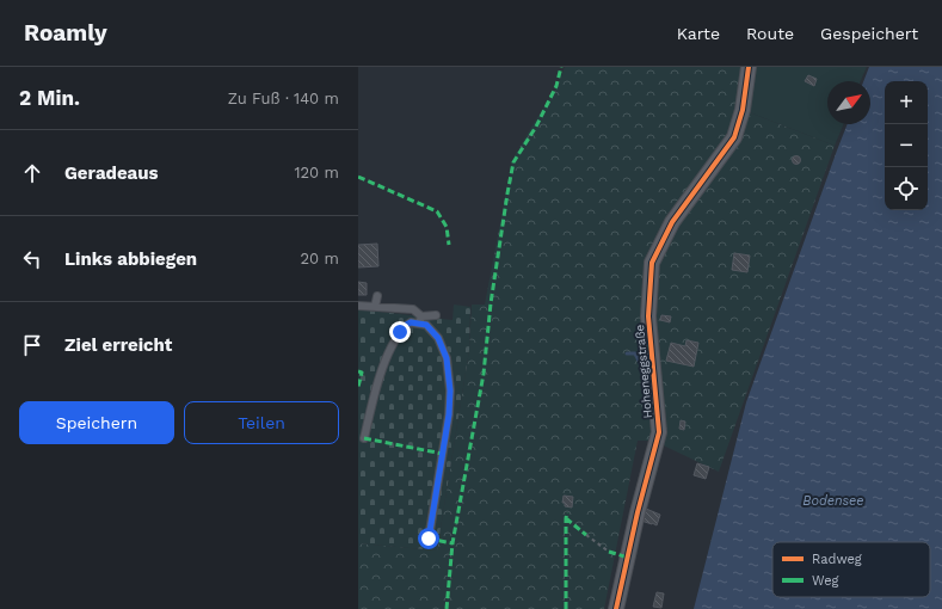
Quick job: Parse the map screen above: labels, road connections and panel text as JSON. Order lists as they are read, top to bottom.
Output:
{
  "streets": {
    "street": ["Hoheneggstraße"]
  },
  "water": ["Bodensee"],
  "legend": ["Radweg", "Weg"],
  "north": "top right",
  "page": {
    "header": "Roamly",
    "nav": ["Karte", "Route", "Gespeichert"],
    "heading": ["2 Min.", "Zu Fuß · 140 m"],
    "map_buttons": ["+", "−"],
    "list": [
      ["Geradeaus", "120 m"],
      ["Links abbiegen", "20 m"],
      "Ziel erreicht"
    ],
    "buttons": ["Speichern", "Teilen"]
  }
}
